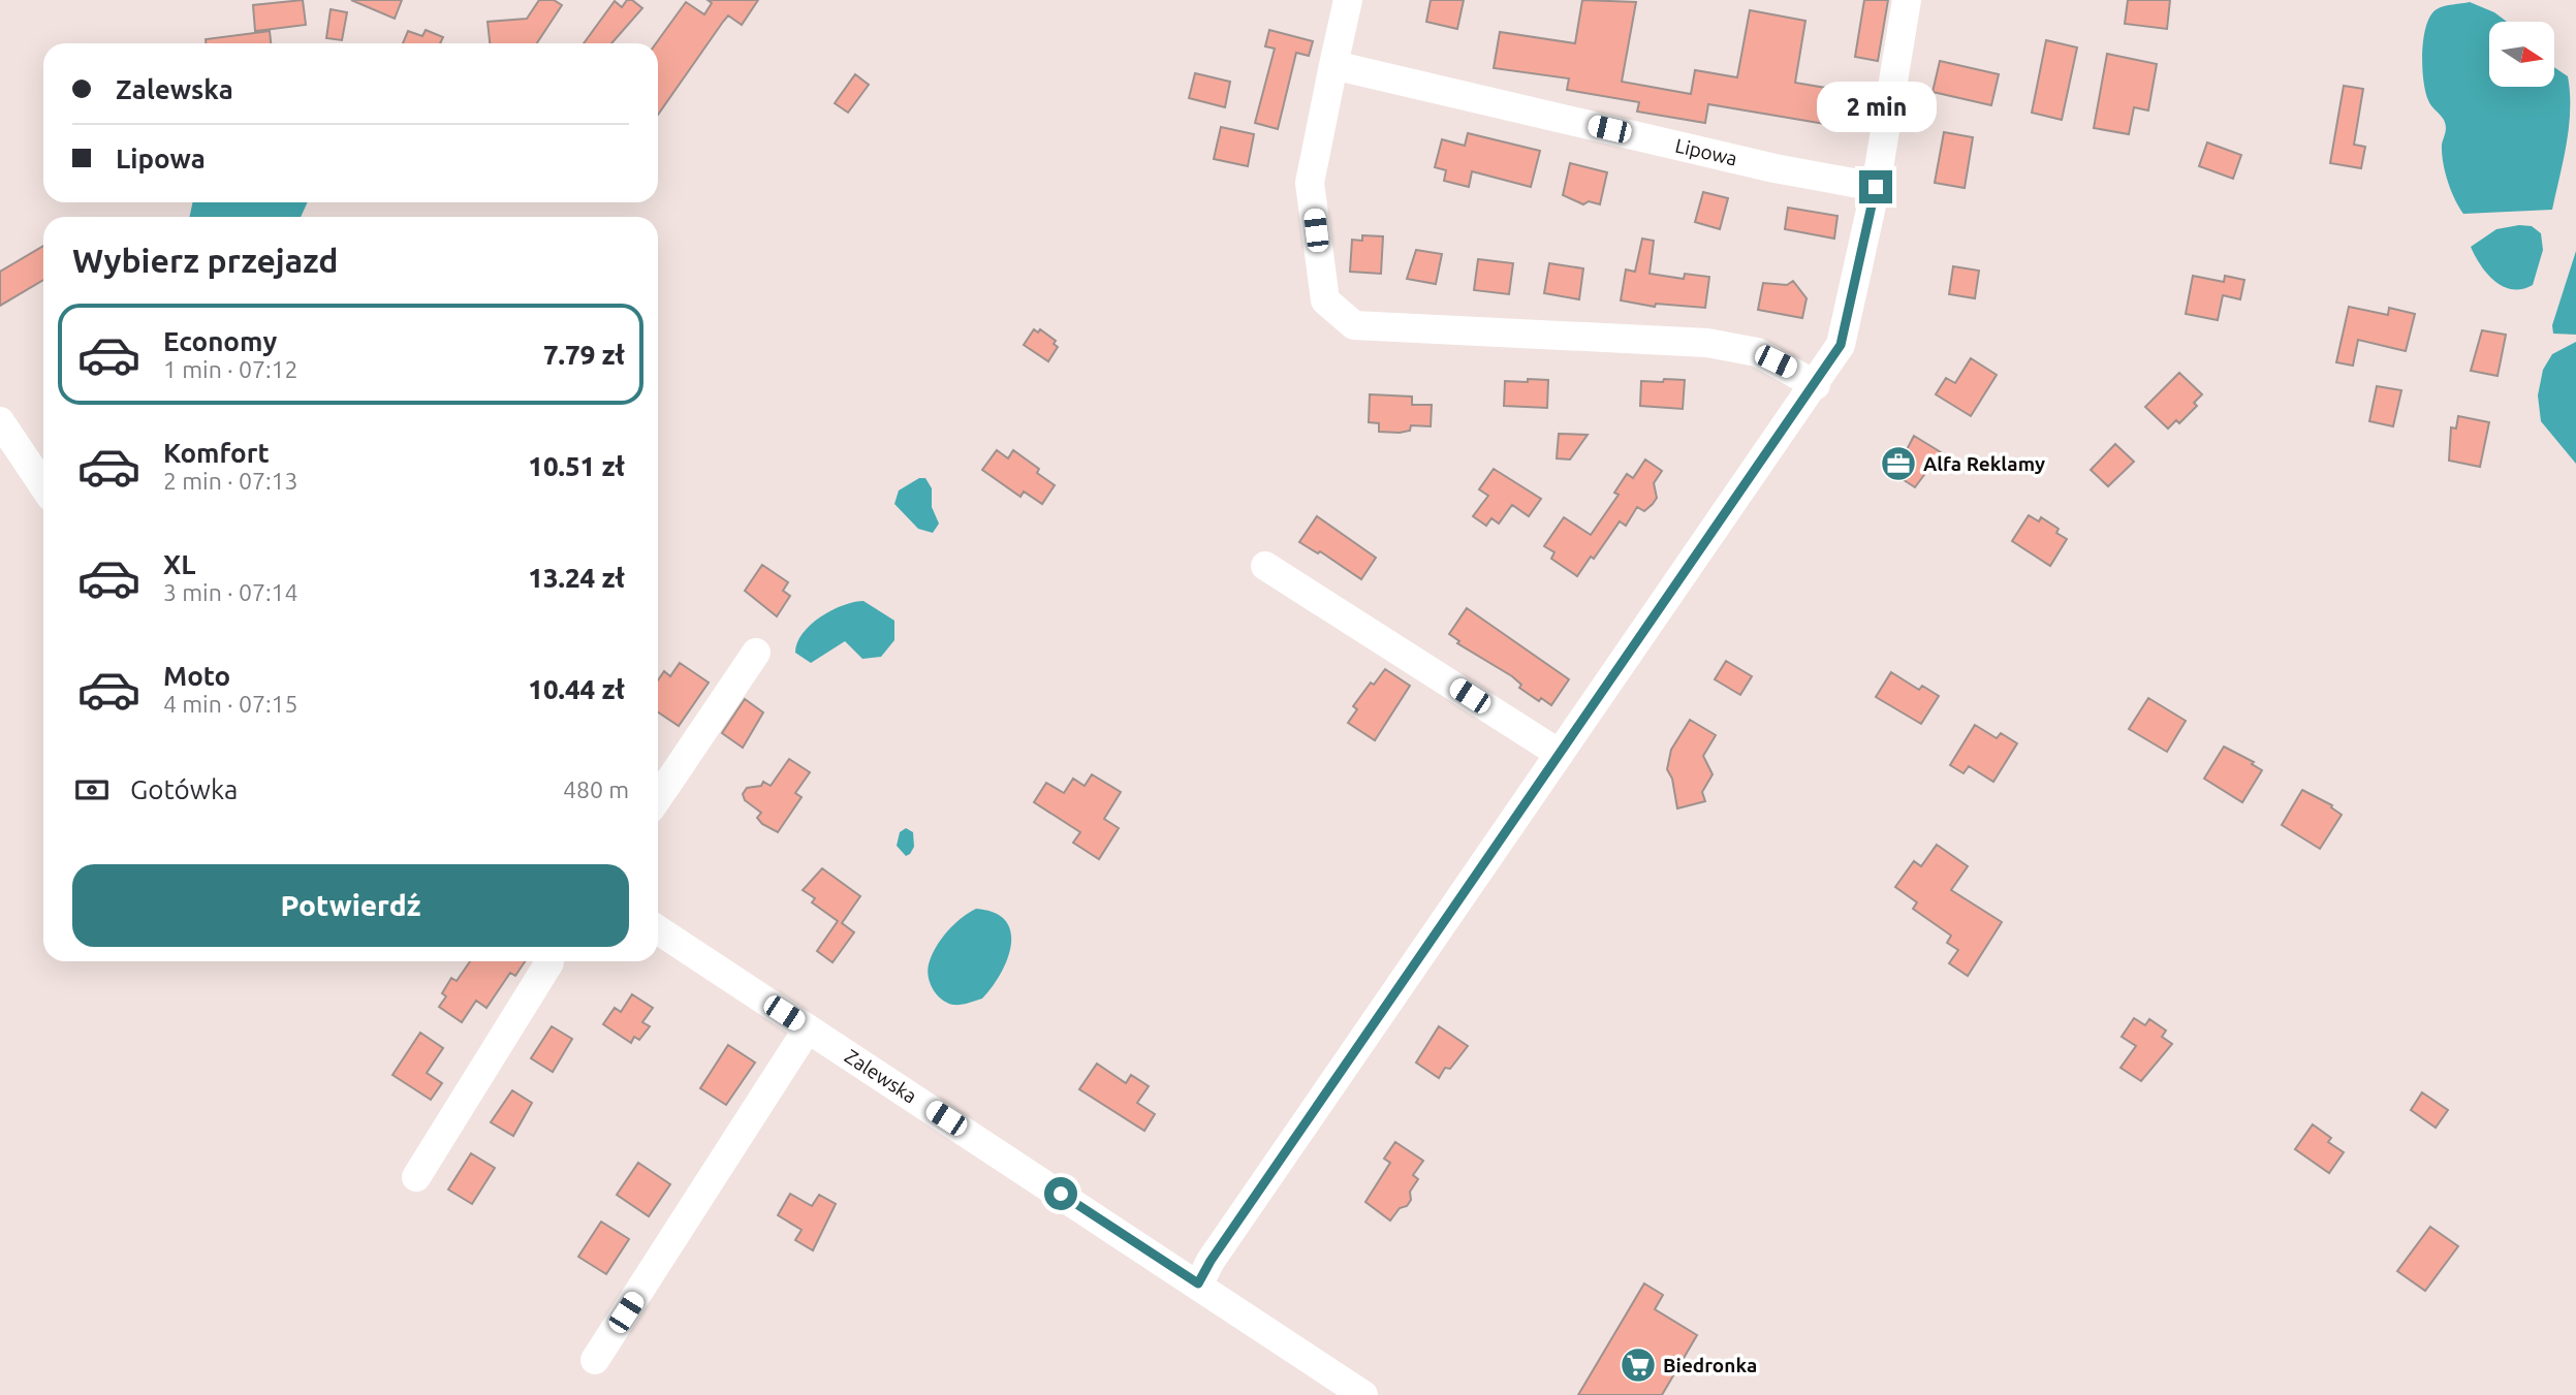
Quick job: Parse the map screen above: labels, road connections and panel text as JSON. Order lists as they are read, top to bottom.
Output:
{
  "streets": {
    "street": ["Lipowa", "Zalewska"]
  },
  "places": {
    "office": ["Alfa Reklamy"],
    "supermarket": ["Biedronka"]
  },
  "north": "right",
  "page": {
    "banner": ["Zalewska", "Lipowa"],
    "bubble": "2 min",
    "heading": "Wybierz przejazd",
    "list": [
      {
        "name": "Economy",
        "note": "1 min · 07:12",
        "value": "7.79 zł"
      },
      {
        "name": "Komfort",
        "note": "2 min · 07:13",
        "value": "10.51 zł"
      },
      {
        "name": "XL",
        "note": "3 min · 07:14",
        "value": "13.24 zł"
      },
      {
        "name": "Moto",
        "note": "4 min · 07:15",
        "value": "10.44 zł"
      }
    ],
    "pay": ["Gotówka", "480 m"],
    "buttons": "Potwierdź"
  }
}
